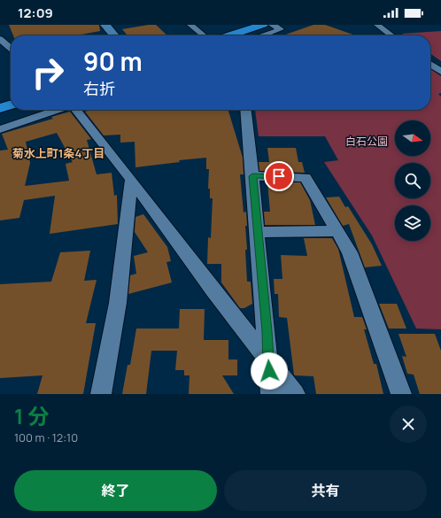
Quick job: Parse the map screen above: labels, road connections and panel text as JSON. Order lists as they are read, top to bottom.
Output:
{
  "districts": ["菊水上町1条4丁目"],
  "parks": ["白石公園"],
  "north": "right",
  "page": {
    "status": "12:09",
    "turn": ["90 m", "右折"],
    "heading": ["1 分", "100 m · 12:10"],
    "buttons": ["終了", "共有"]
  }
}
